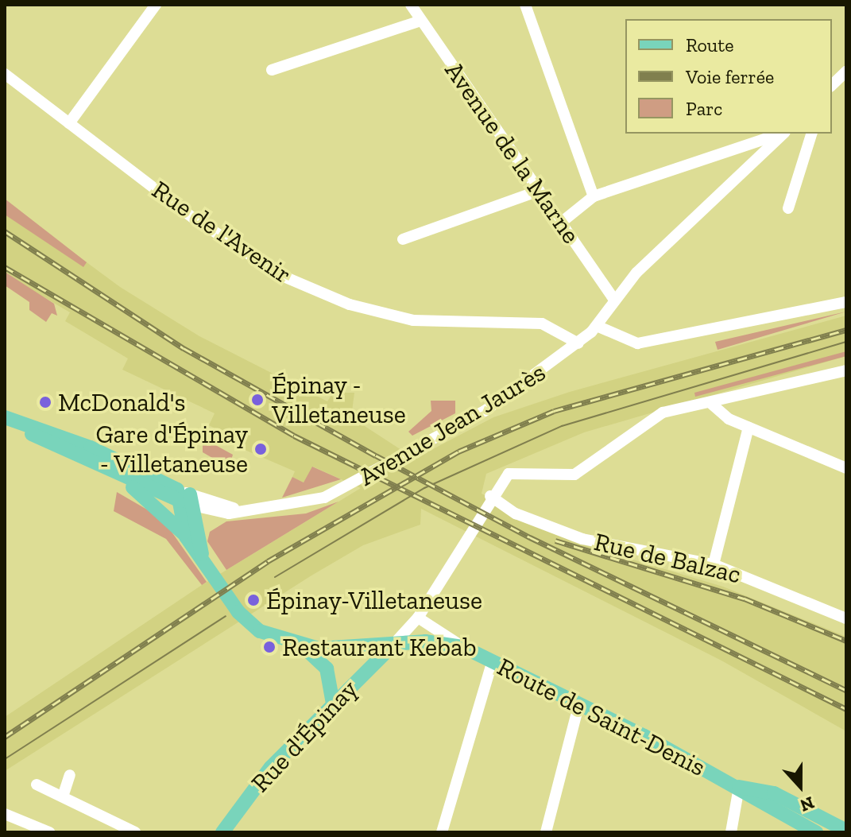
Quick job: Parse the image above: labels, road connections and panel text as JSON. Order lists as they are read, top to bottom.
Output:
{
  "streets": {
    "main road": ["Route de Saint-Denis", "Rue d'Épinay"],
    "street": [
      "Avenue de la Marne",
      "Rue de l'Avenir",
      "Avenue Jean Jaurès",
      "Rue de Balzac"
    ]
  },
  "crossings": [
    ["Avenue de la Marne", "Avenue Jean Jaurès"],
    ["Rue de l'Avenir", "Avenue Jean Jaurès"],
    ["Route de Saint-Denis", "Rue d'Épinay"]
  ],
  "places": [
    "Épinay - Villetaneuse",
    "McDonald's",
    "Gare d'Épinay - Villetaneuse",
    "Épinay-Villetaneuse",
    "Restaurant Kebab"
  ],
  "legend": ["Route", "Voie ferrée", "Parc"],
  "north": "bottom"
}
